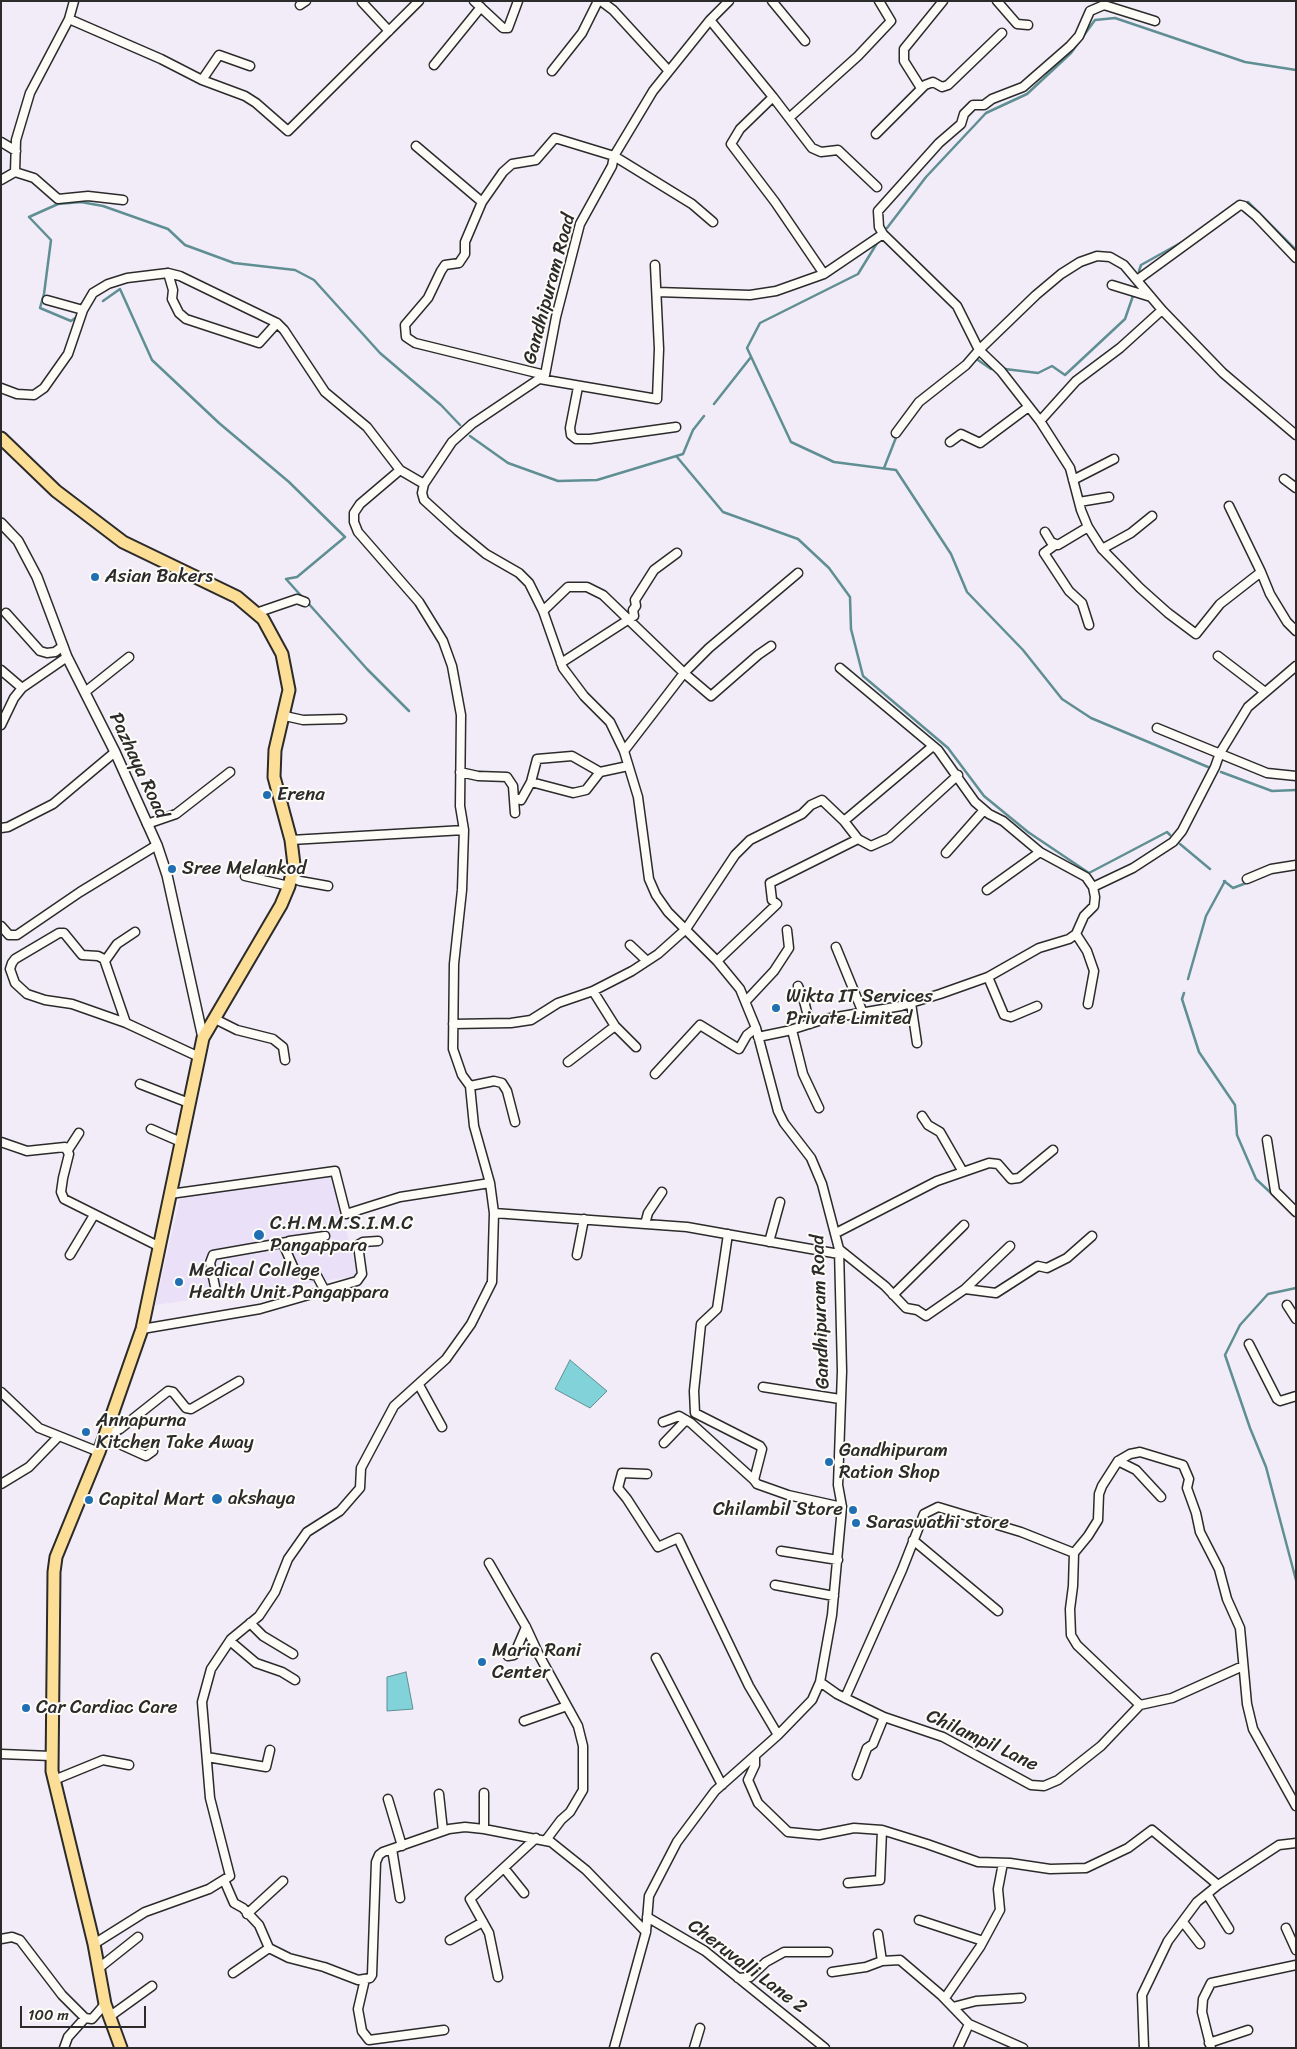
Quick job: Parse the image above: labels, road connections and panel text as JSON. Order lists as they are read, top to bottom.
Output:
{
  "streets": {
    "street": [
      "Gandhipuram Road",
      "Pazhaya Road",
      "Chilampil Lane",
      "Cheruvalli Lane 2"
    ]
  },
  "crossings": [
    ["Gandhipuram Road", "Chilampil Lane"],
    ["Gandhipuram Road", "Cheruvalli Lane 2"]
  ],
  "places": [
    "Asian Bakers",
    "Erena",
    "Sree Melankod",
    "Wikta IT Services Private Limited",
    "C.H.M.M.S.I.M.C Pangappara",
    "Medical College Health Unit Pangappara",
    "Annapurna Kitchen Take Away",
    "Gandhipuram Ration Shop",
    "akshaya",
    "Capital Mart",
    "Chilambil Store",
    "Saraswathi store",
    "Maria Rani Center",
    "Car Cardiac Care"
  ],
  "scale_bar": "100 m"
}
